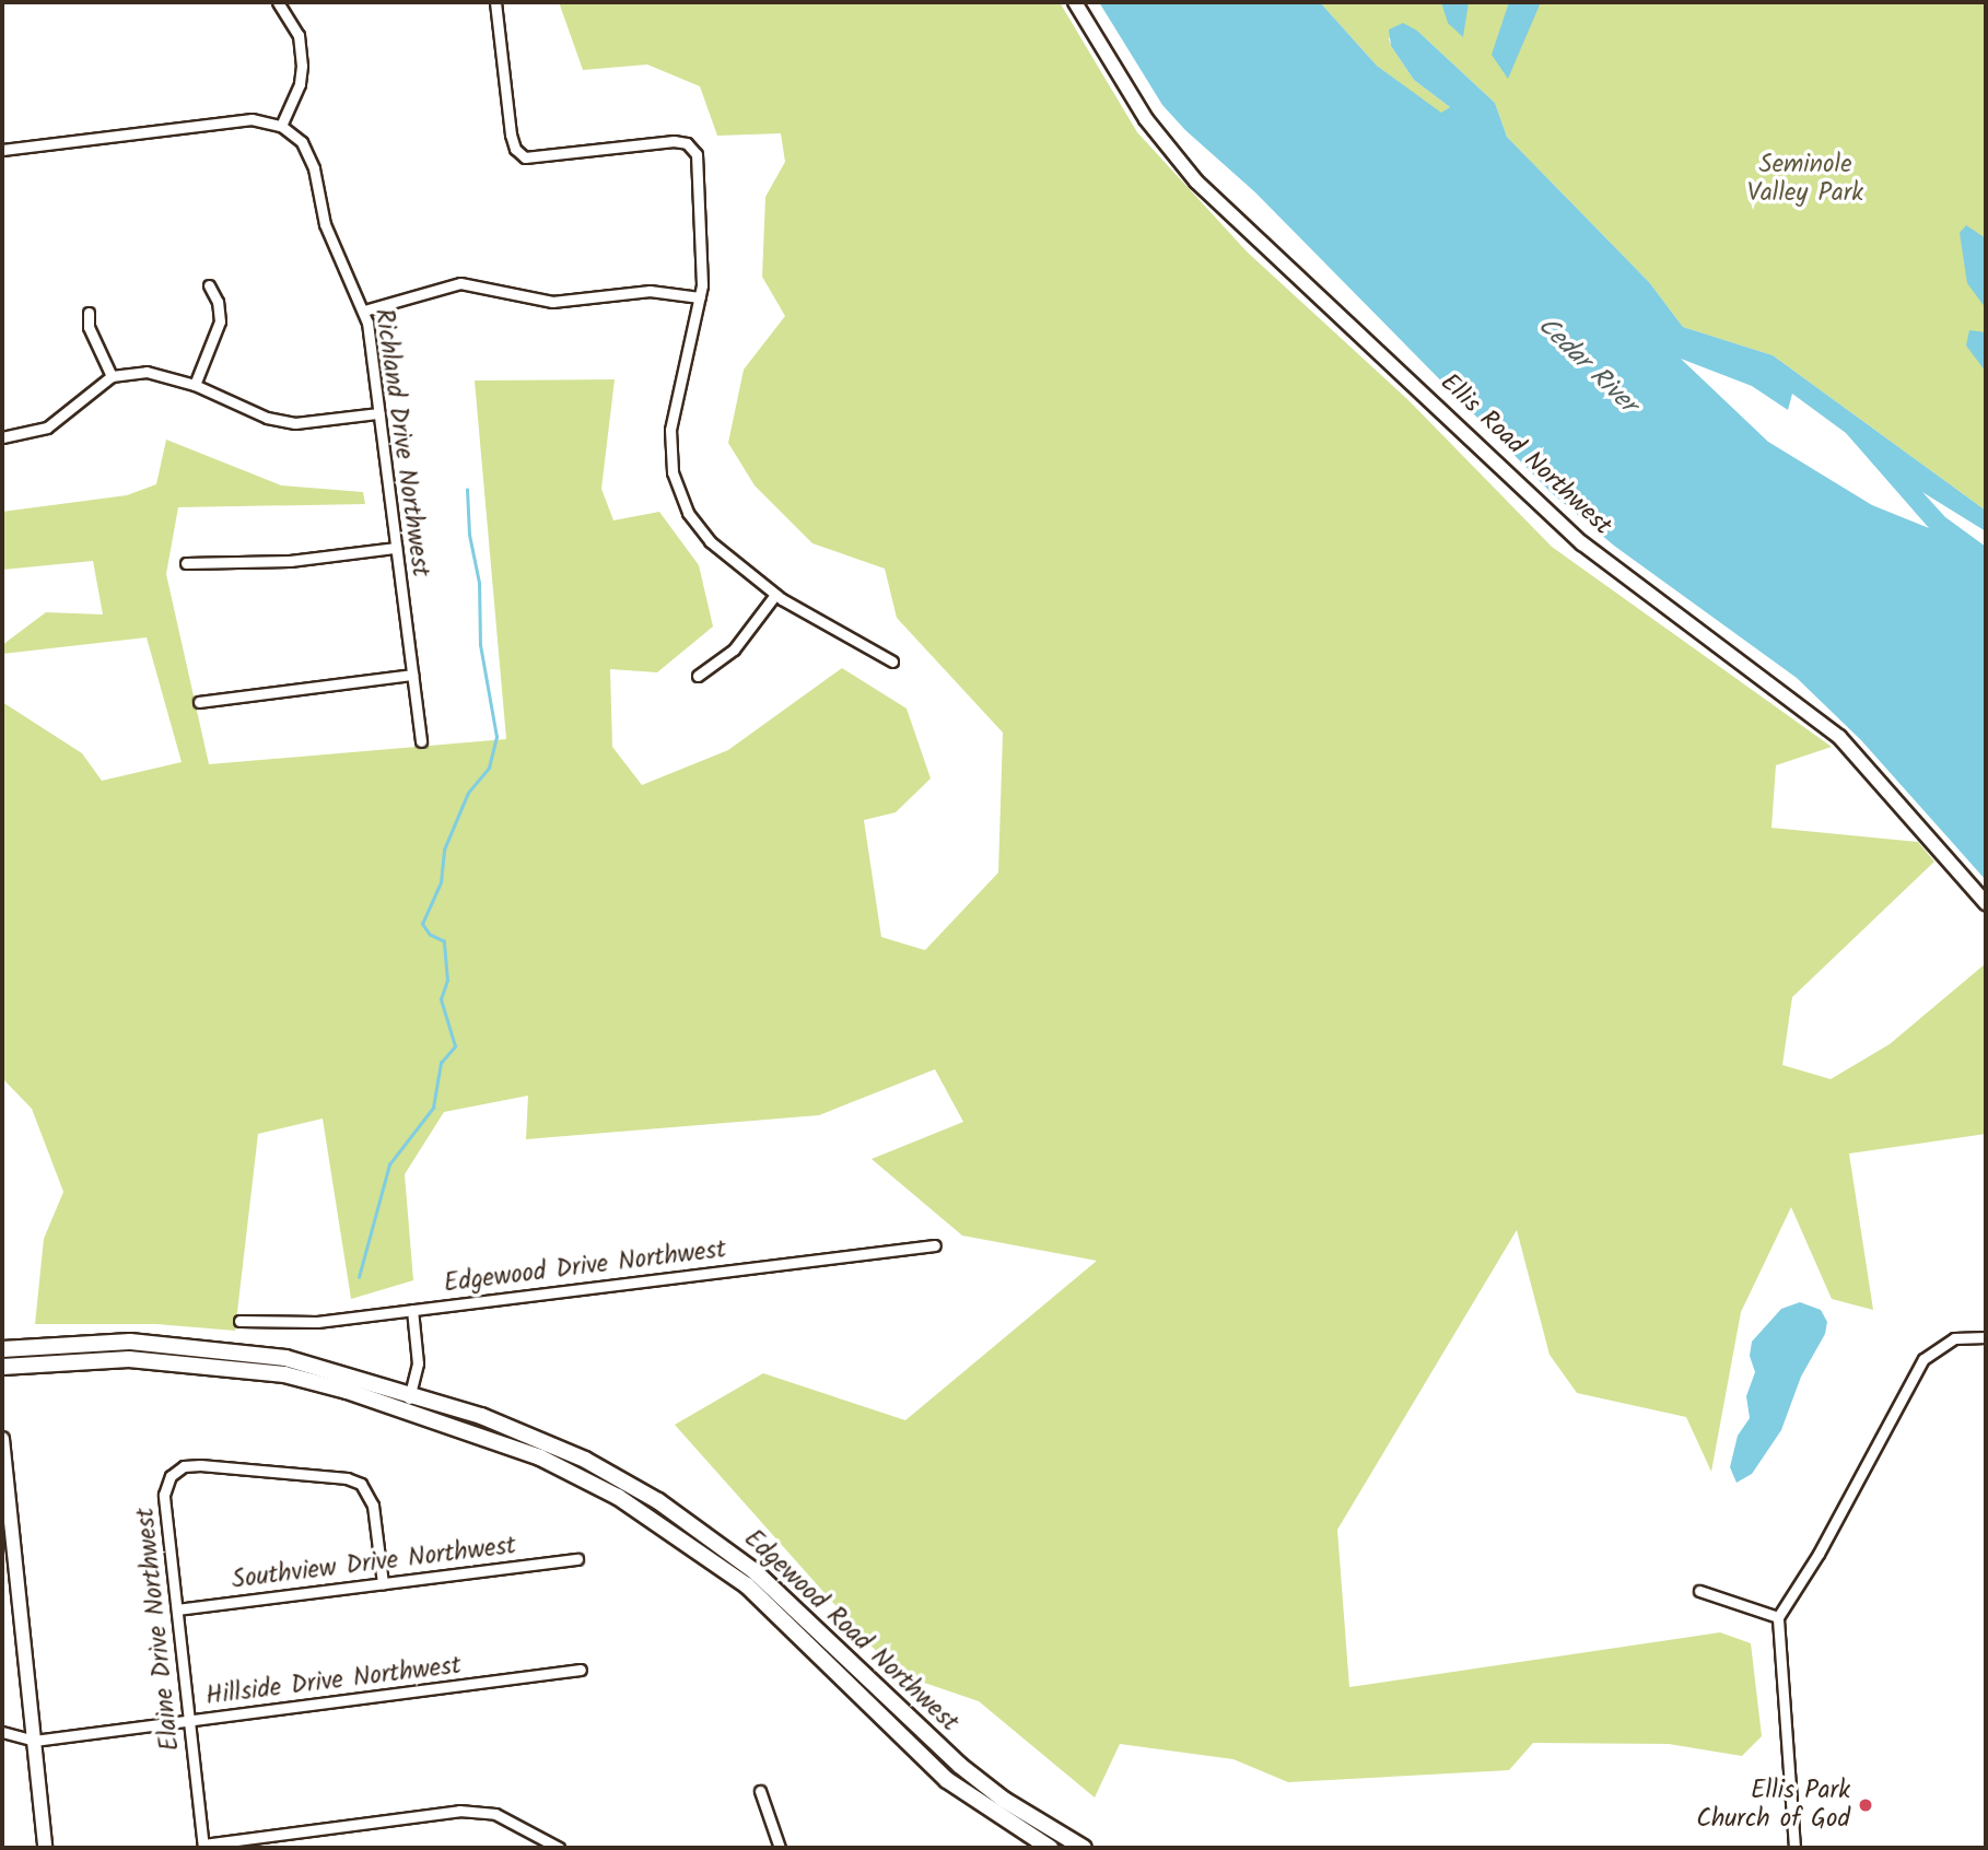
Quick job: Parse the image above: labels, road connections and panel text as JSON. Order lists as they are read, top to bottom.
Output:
{
  "streets": {
    "main road": ["Edgewood Road Northwest"],
    "street": [
      "Richland Drive Northwest",
      "Ellis Road Northwest",
      "Edgewood Drive Northwest",
      "Southview Drive Northwest",
      "Elaine Drive Northwest",
      "Hillside Drive Northwest"
    ]
  },
  "crossings": [
    ["Southview Drive Northwest", "Elaine Drive Northwest"],
    ["Elaine Drive Northwest", "Hillside Drive Northwest"]
  ],
  "water": ["Cedar River"],
  "parks": ["Seminole Valley Park"],
  "places": ["Ellis Park Church of God"]
}
